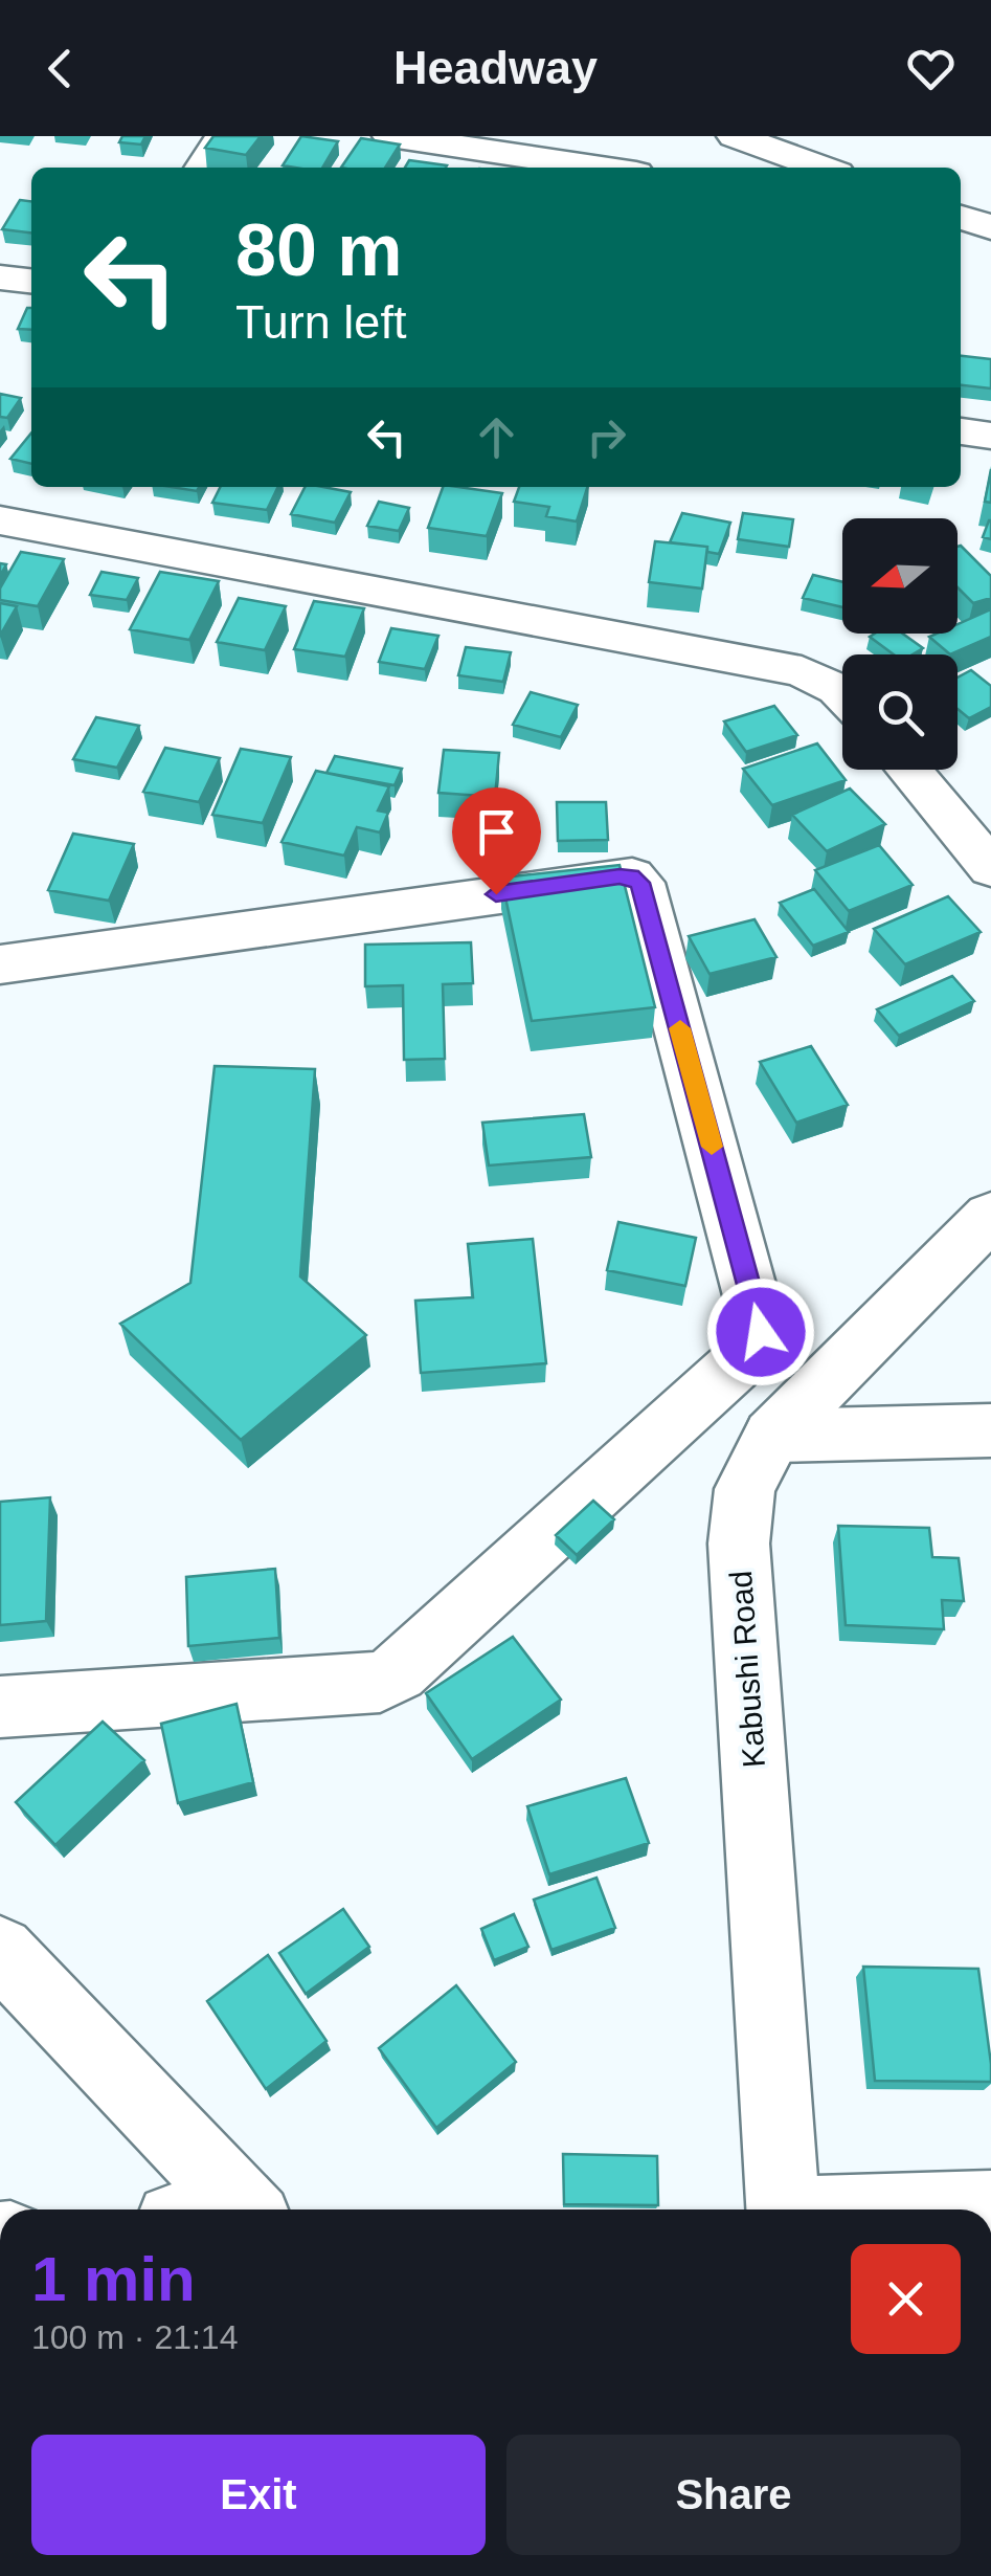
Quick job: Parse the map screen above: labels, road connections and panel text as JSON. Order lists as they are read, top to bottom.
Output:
{
  "streets": {
    "street": ["Kabushi Road"]
  },
  "north": "left",
  "page": {
    "header": "Headway",
    "turn": ["80 m", "Turn left"],
    "heading": ["1 min", "100 m · 21:14"],
    "buttons": ["Exit", "Share"]
  }
}
